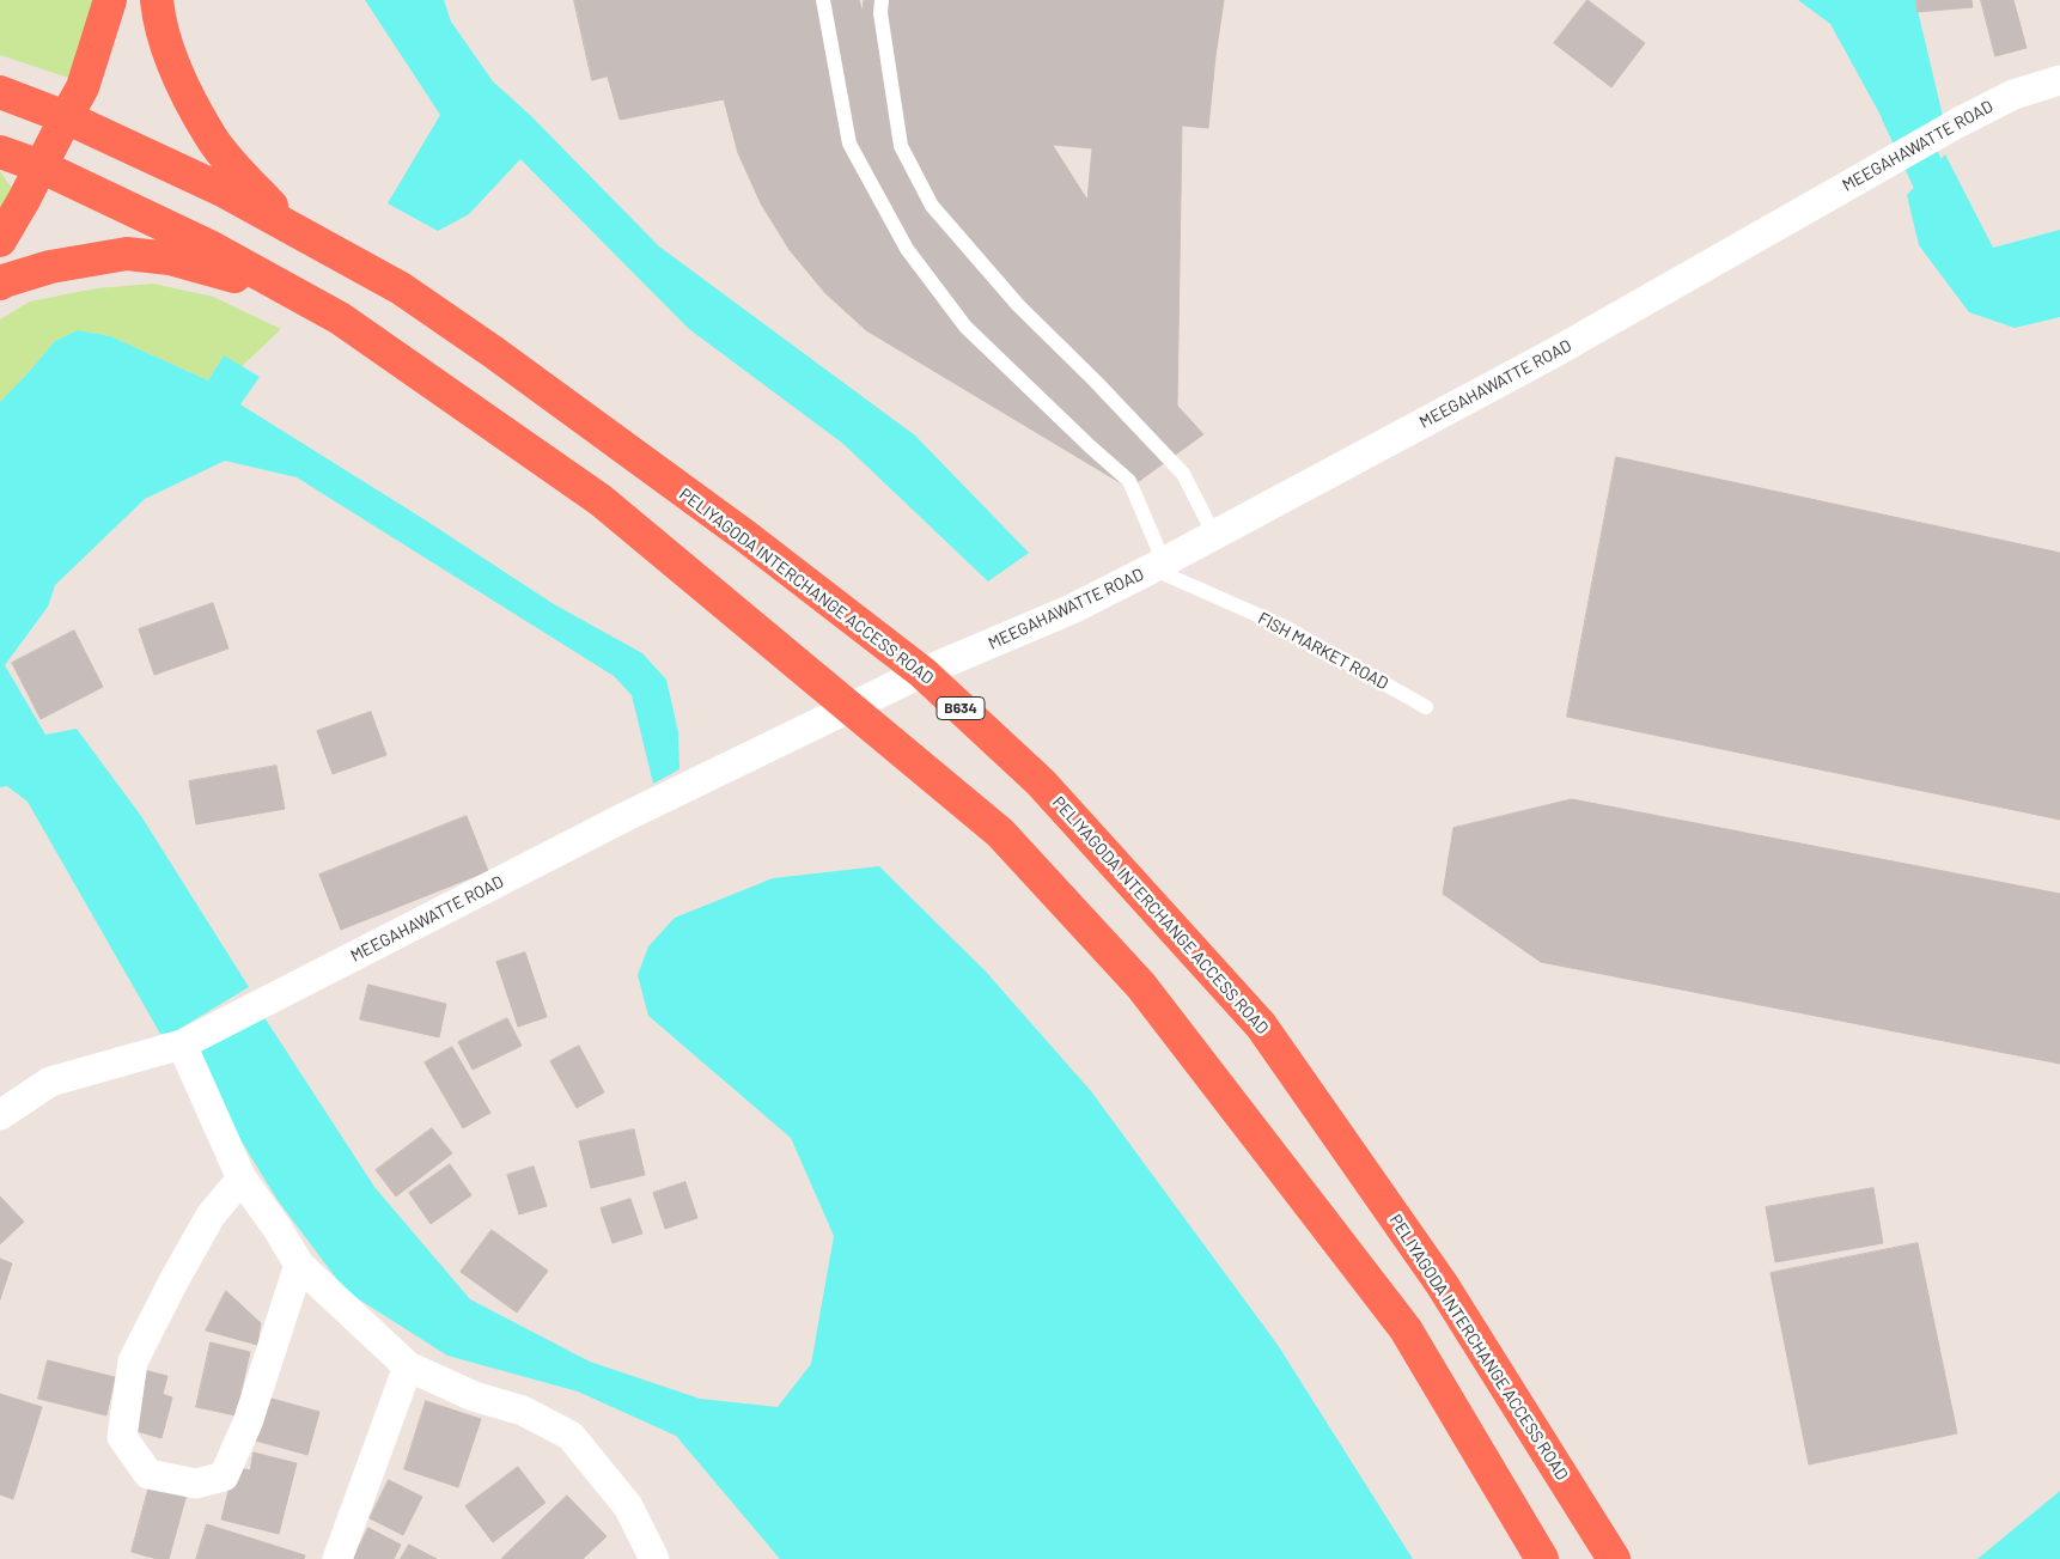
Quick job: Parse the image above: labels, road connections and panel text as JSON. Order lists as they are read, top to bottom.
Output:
{
  "streets": {
    "highway": ["PELIYAGODA INTERCHANGE ACCESS ROAD", "B634"],
    "street": ["MEEGAHAWATTE ROAD"],
    "lane": ["FISH MARKET ROAD"]
  },
  "crossings": [
    ["MEEGAHAWATTE ROAD", "PELIYAGODA INTERCHANGE ACCESS ROAD"],
    ["MEEGAHAWATTE ROAD", "FISH MARKET ROAD"]
  ]
}
